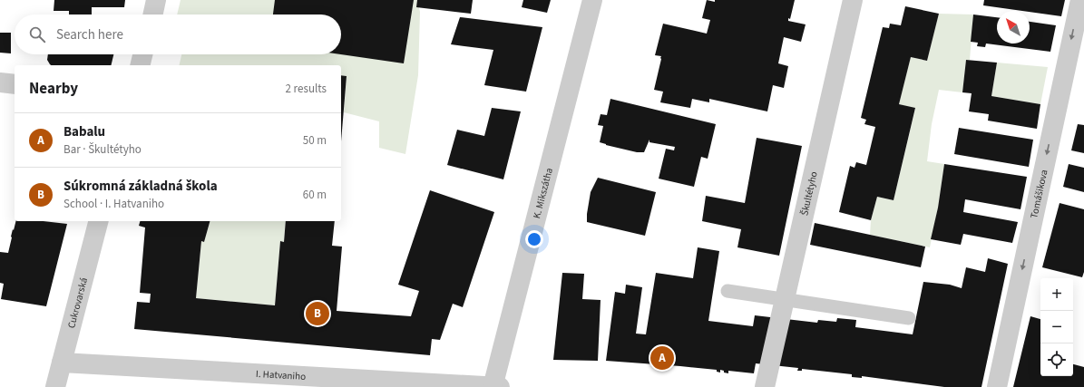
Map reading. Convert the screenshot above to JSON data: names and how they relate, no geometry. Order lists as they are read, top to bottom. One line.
{"streets":{"street":["K. Mikszátha","Tomášikova","Škultétyho","Cukrovarská","I. Hatvaniho"]},"crossings":[["K. Mikszátha","I. Hatvaniho"],["Cukrovarská","I. Hatvaniho"]],"one_way":["Tomášikova"],"north":"top left","page":{"search":"Search here","heading":["Nearby","2 results"],"list":[{"mark":"A","name":"Babalu","note":"Bar · Škultétyho","value":"50 m"},{"mark":"B","name":"Súkromná základná škola","note":"School · I. Hatvaniho","value":"60 m"}],"map_buttons":["+","−"],"pins":["B","A"]}}
